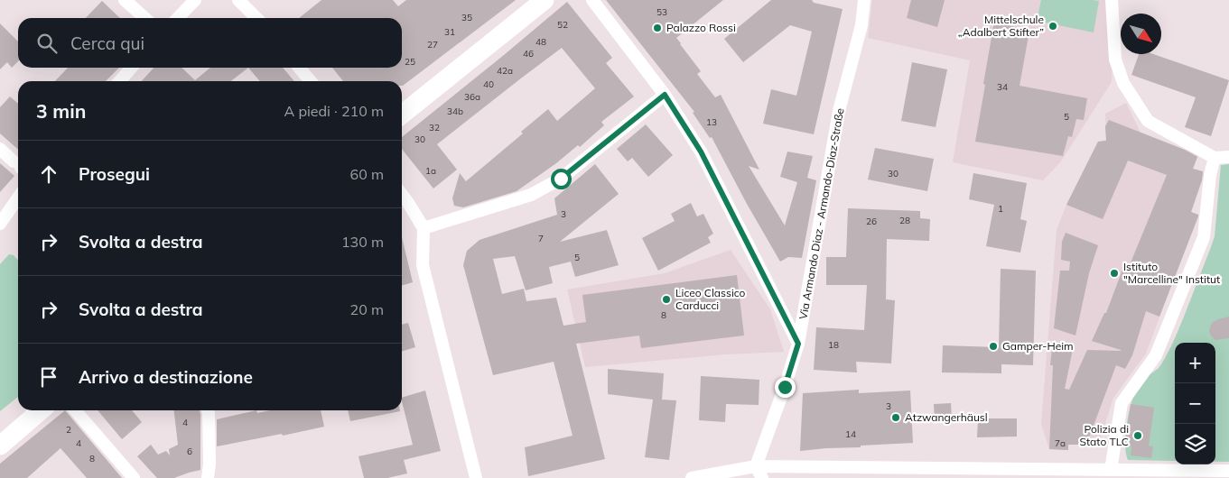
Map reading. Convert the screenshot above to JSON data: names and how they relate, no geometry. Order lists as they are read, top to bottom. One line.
{"streets":{"street":["Via Armando Diaz - Armando-Diaz-Straße"]},"places":["Mittelschule „Adalbert Stifter”","Palazzo Rossi","Istituto \"Marcelline\" Institut","Liceo Classico Carducci","Gamper-Heim","Atzwangerhäusl","Polizia di Stato TLC"],"house_numbers":["53","35","52","31","48","27","46","25","42a","40","34","36a","34b","5","13","32","30","1a","30","1","3","28","26","7","5","8","18","3","4","2","14","4","7a","6","8"],"north":"bottom right","page":{"search":"Cerca qui","heading":["3 min","A piedi · 210 m"],"list":[["Prosegui","60 m"],["Svolta a destra","130 m"],["Svolta a destra","20 m"],"Arrivo a destinazione"],"map_buttons":["+","−"]}}
